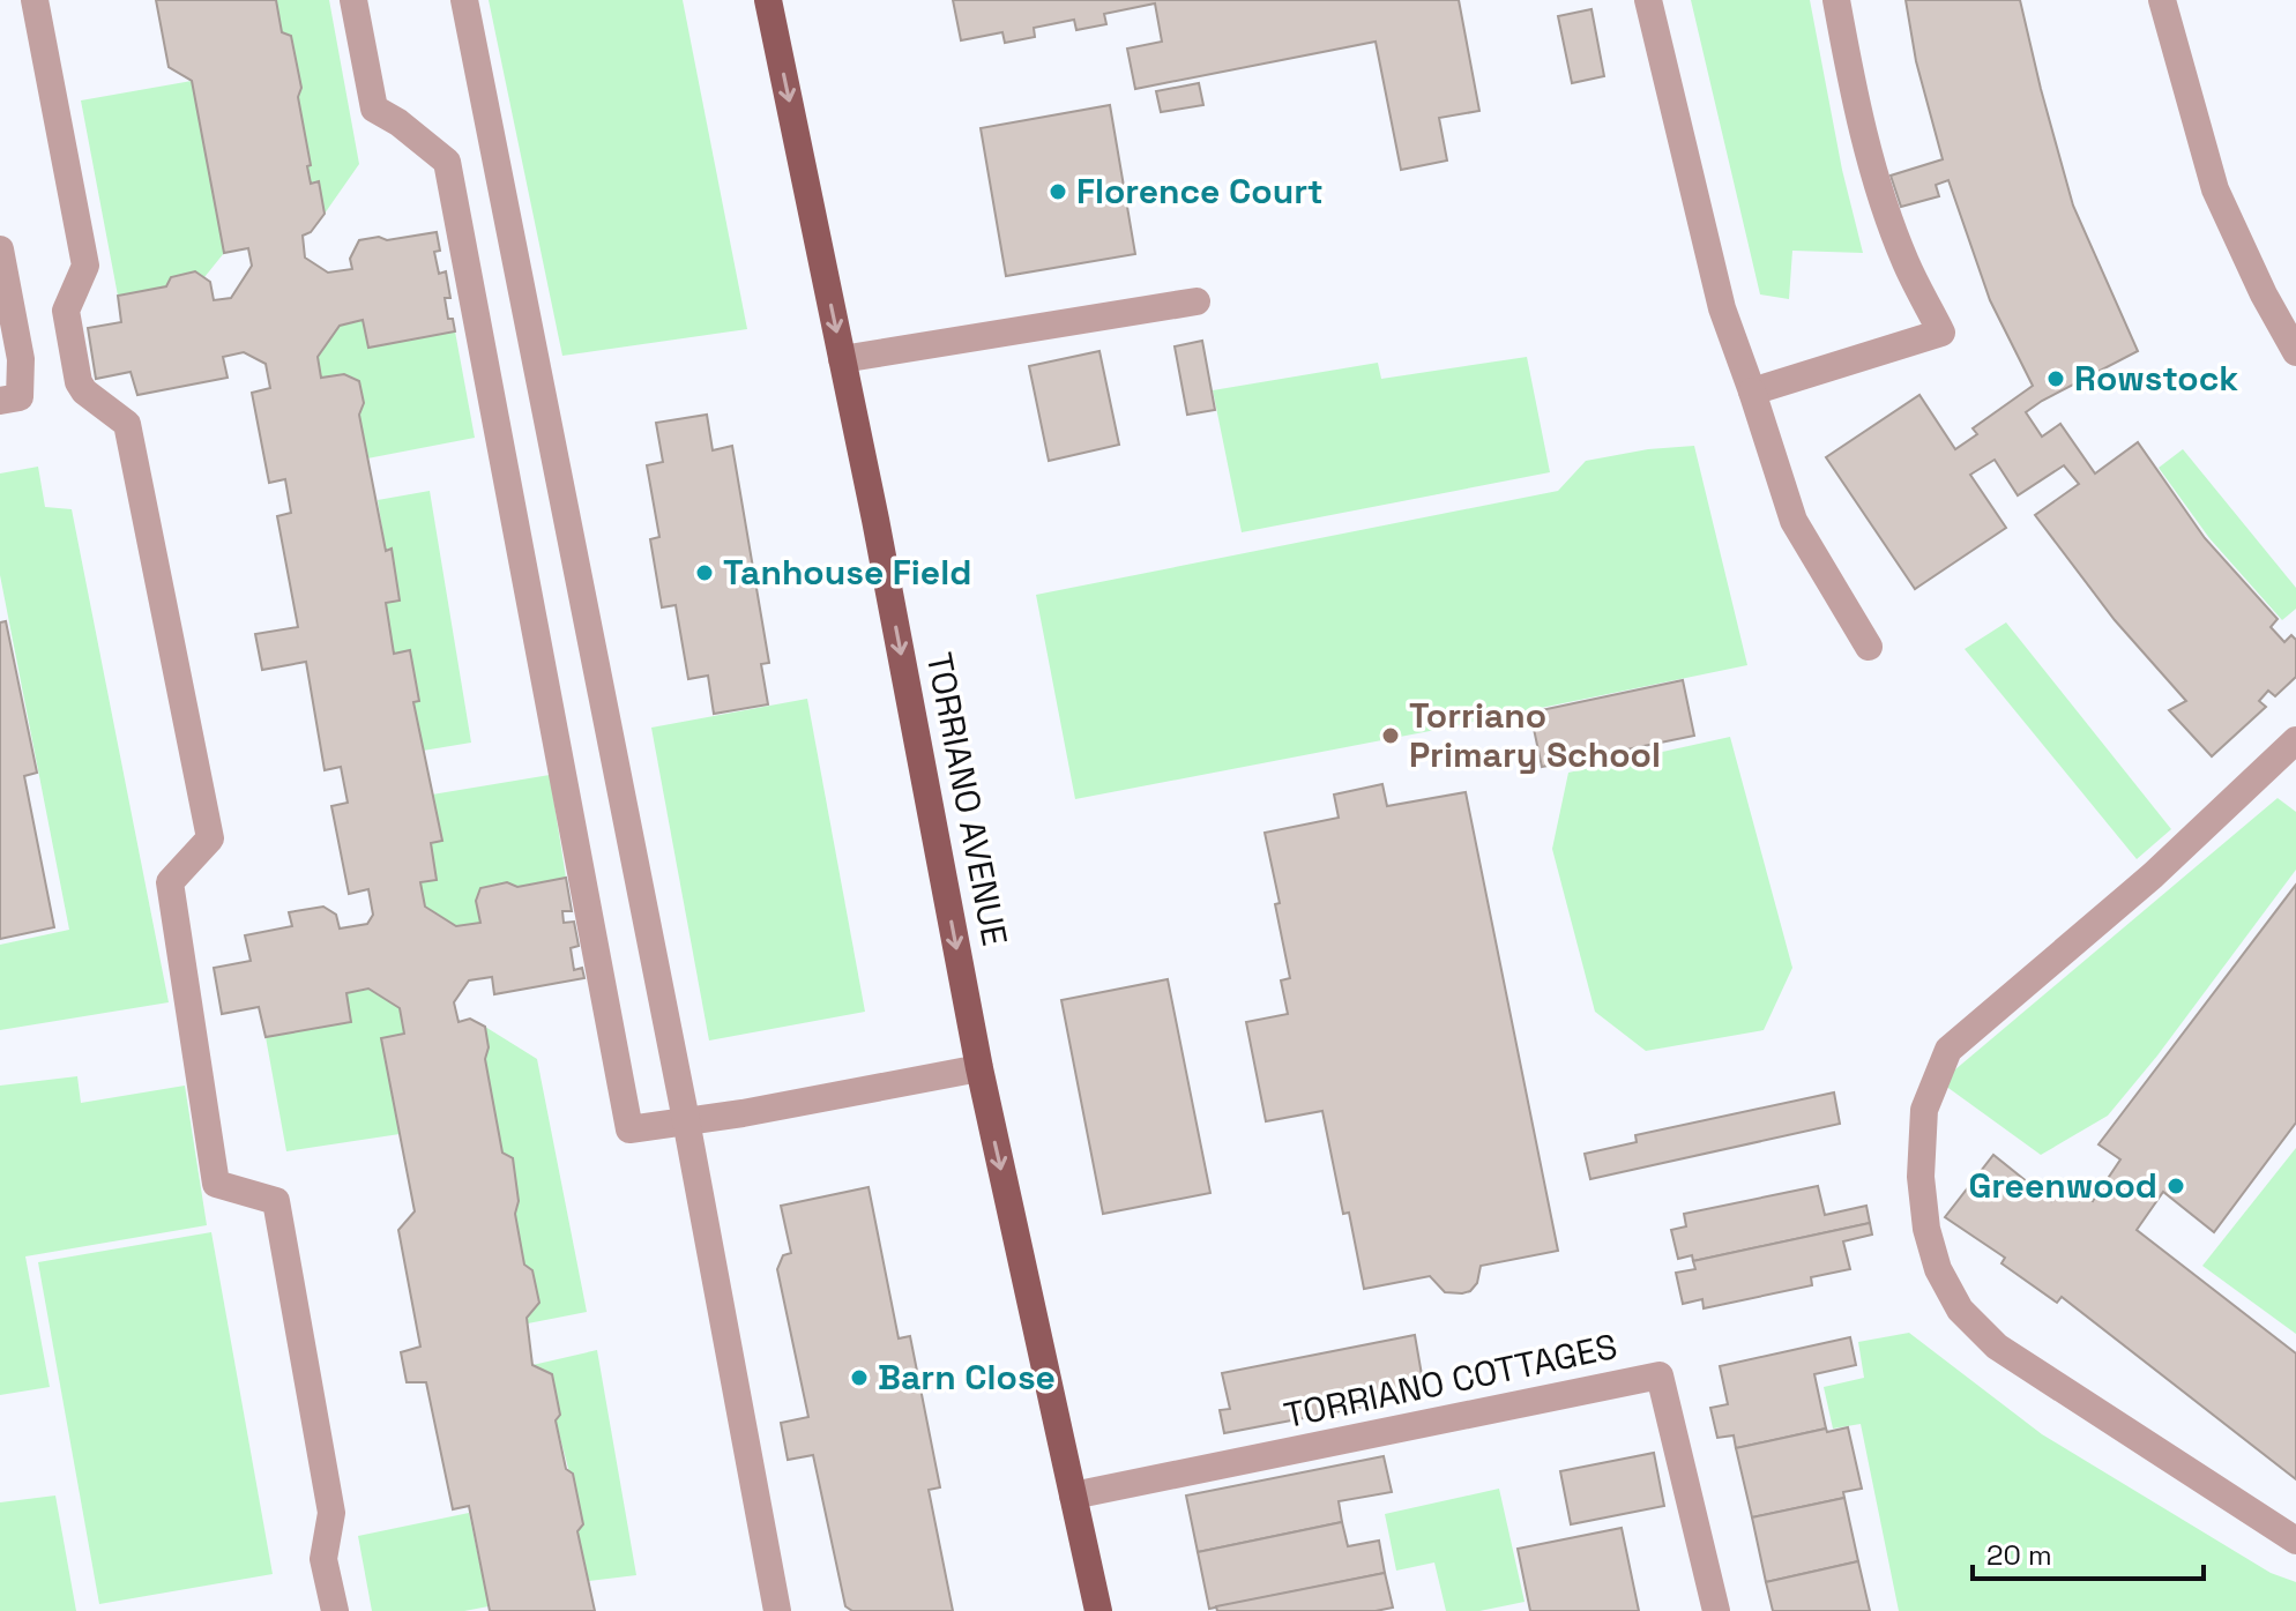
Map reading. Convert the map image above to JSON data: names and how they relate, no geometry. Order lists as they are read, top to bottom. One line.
{"streets":{"main road":["TORRIANO AVENUE"],"street":["TORRIANO COTTAGES"]},"crossings":[["TORRIANO AVENUE","TORRIANO COTTAGES"]],"one_way":["TORRIANO AVENUE"],"places":["Florence Court","Rowstock","Tanhouse Field","Torriano Primary School","Greenwood","Barn Close"],"scale_bar":"20 m"}
